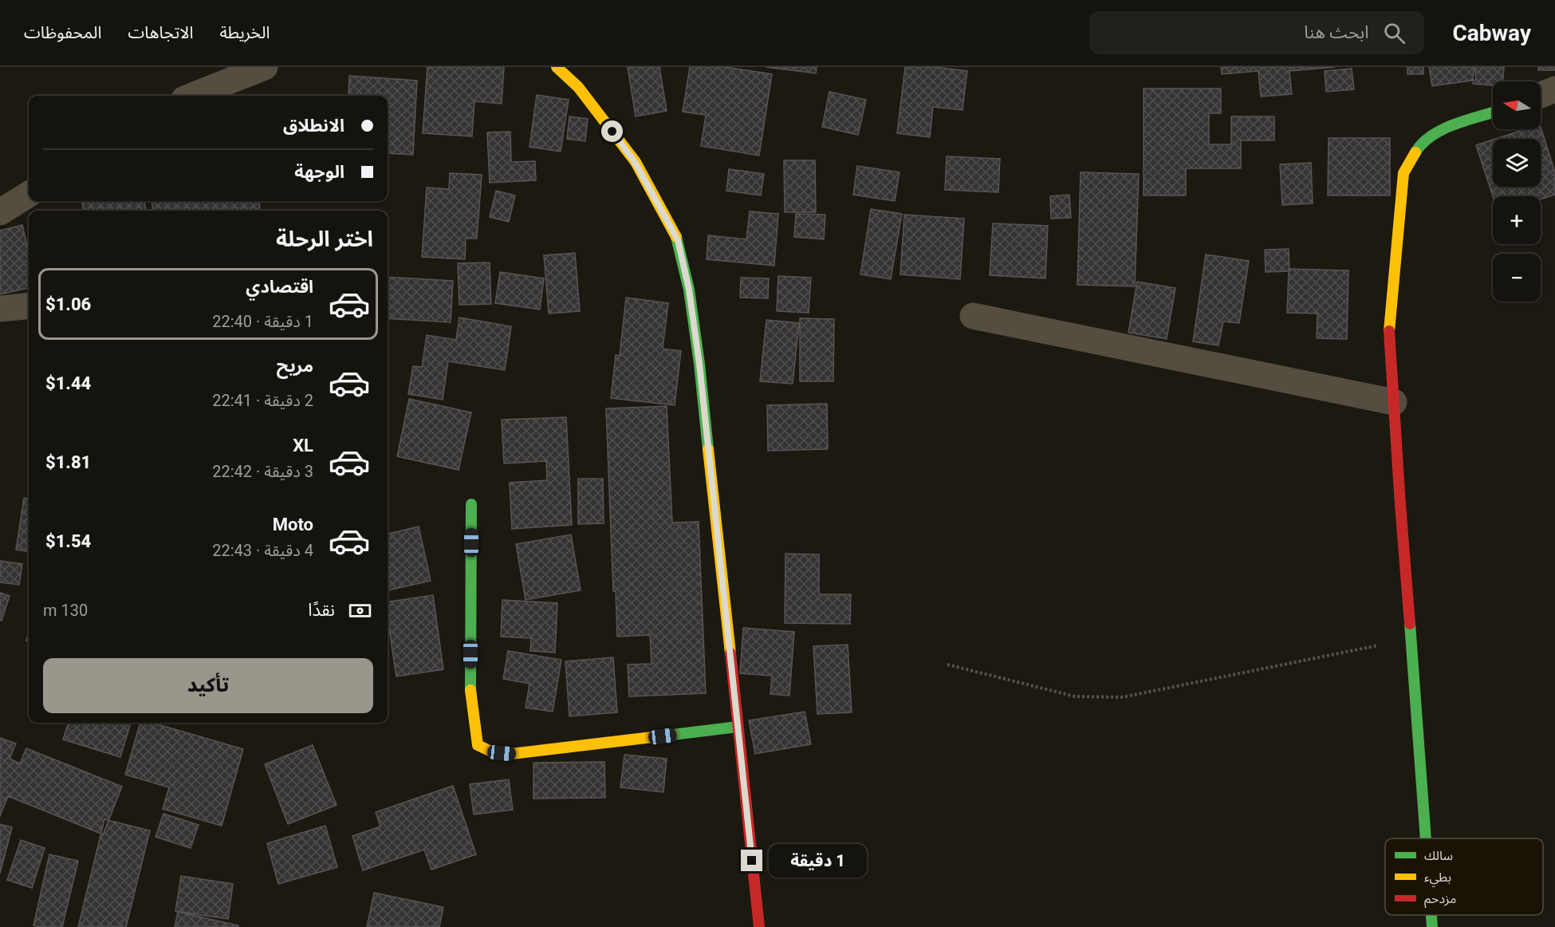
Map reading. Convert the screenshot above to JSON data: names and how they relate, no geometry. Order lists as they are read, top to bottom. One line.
{"legend":["سالك","بطيء","مزدحم"],"north":"left","page":{"header":"Cabway","search":"ابحث هنا","nav":["الخريطة","الاتجاهات","المحفوظات"],"map_buttons":["+","−"],"banner":["الانطلاق","الوجهة"],"heading":"اختر الرحلة","list":[{"name":"اقتصادي","note":"1 دقيقة · 22:40","value":"$1.06"},{"name":"مريح","note":"2 دقيقة · 22:41","value":"$1.44"},{"name":"XL","note":"3 دقيقة · 22:42","value":"$1.81"},{"name":"Moto","note":"4 دقيقة · 22:43","value":"$1.54"}],"pay":["نقدًا","130 m"],"buttons":"تأكيد","bubble":"1 دقيقة"}}
